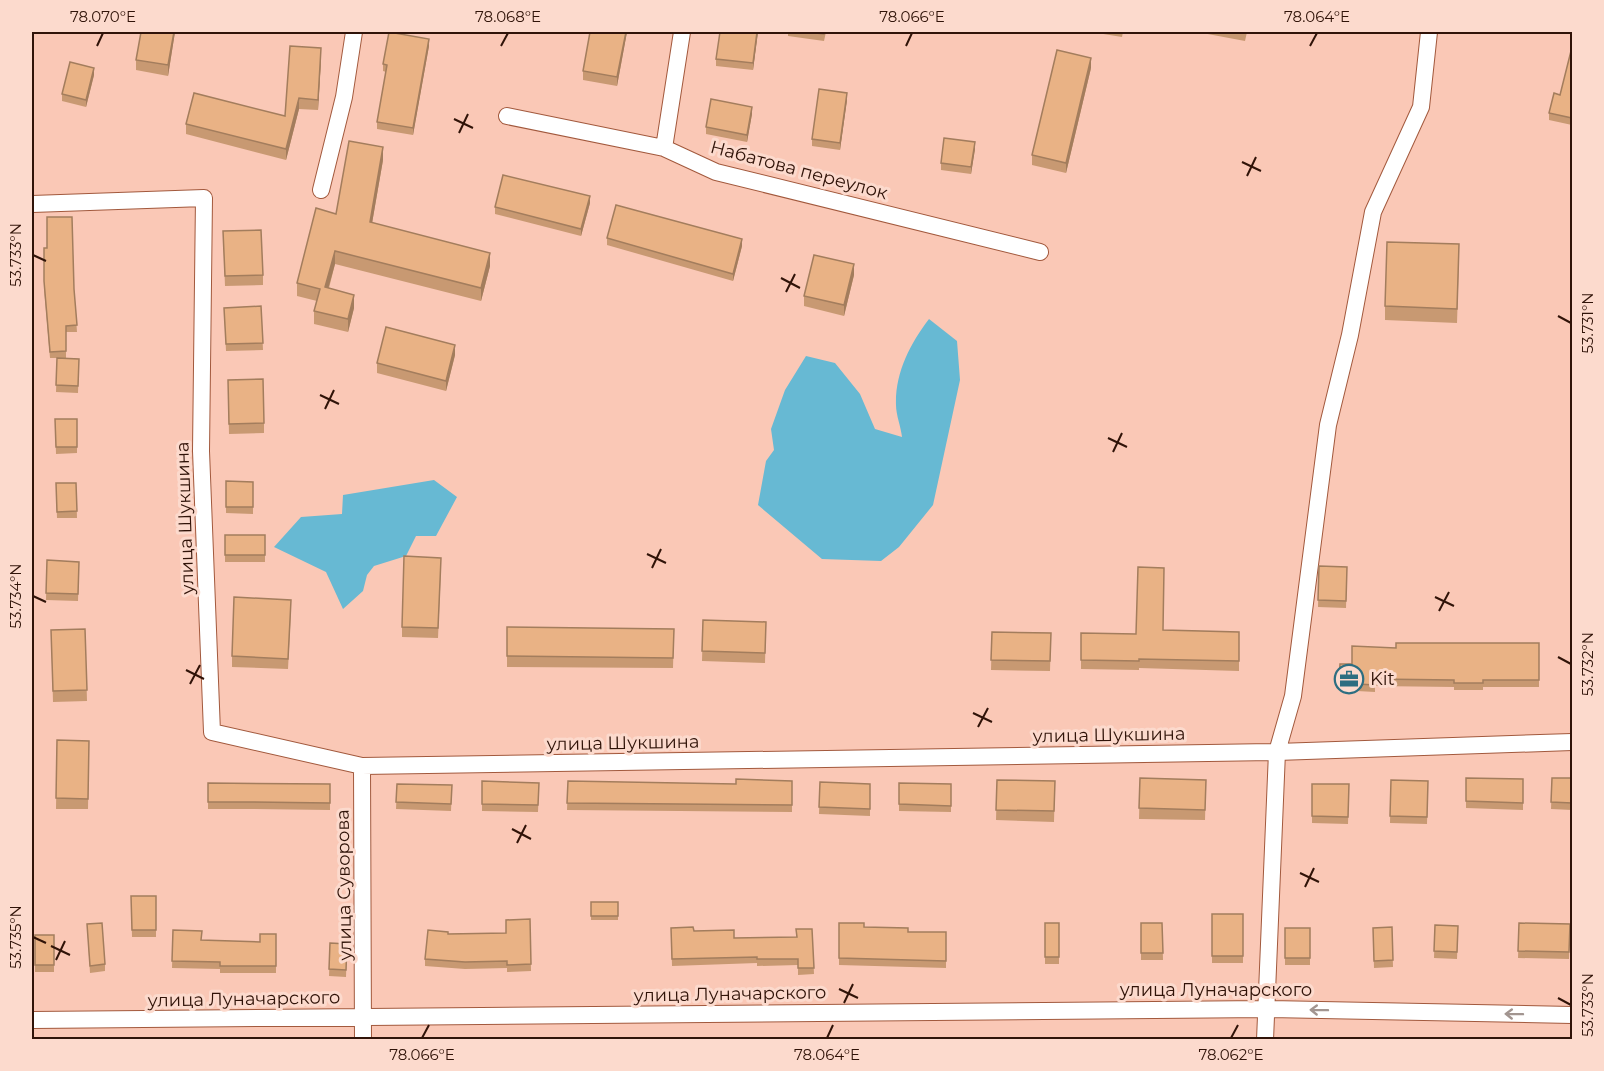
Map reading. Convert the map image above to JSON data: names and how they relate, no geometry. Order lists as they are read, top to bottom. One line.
{"streets":{"street":["Набатова переулок","улица Шукшина","улица Суворова","улица Луначарского"]},"crossings":[["улица Шукшина","улица Суворова"],["улица Суворова","улица Луначарского"]],"places":{"office":["Kit"]},"coordinates":["78.070°E","78.068°E","78.066°E","78.064°E","53.733°N","53.731°N","53.734°N","53.732°N","53.735°N","78.062°E"]}
